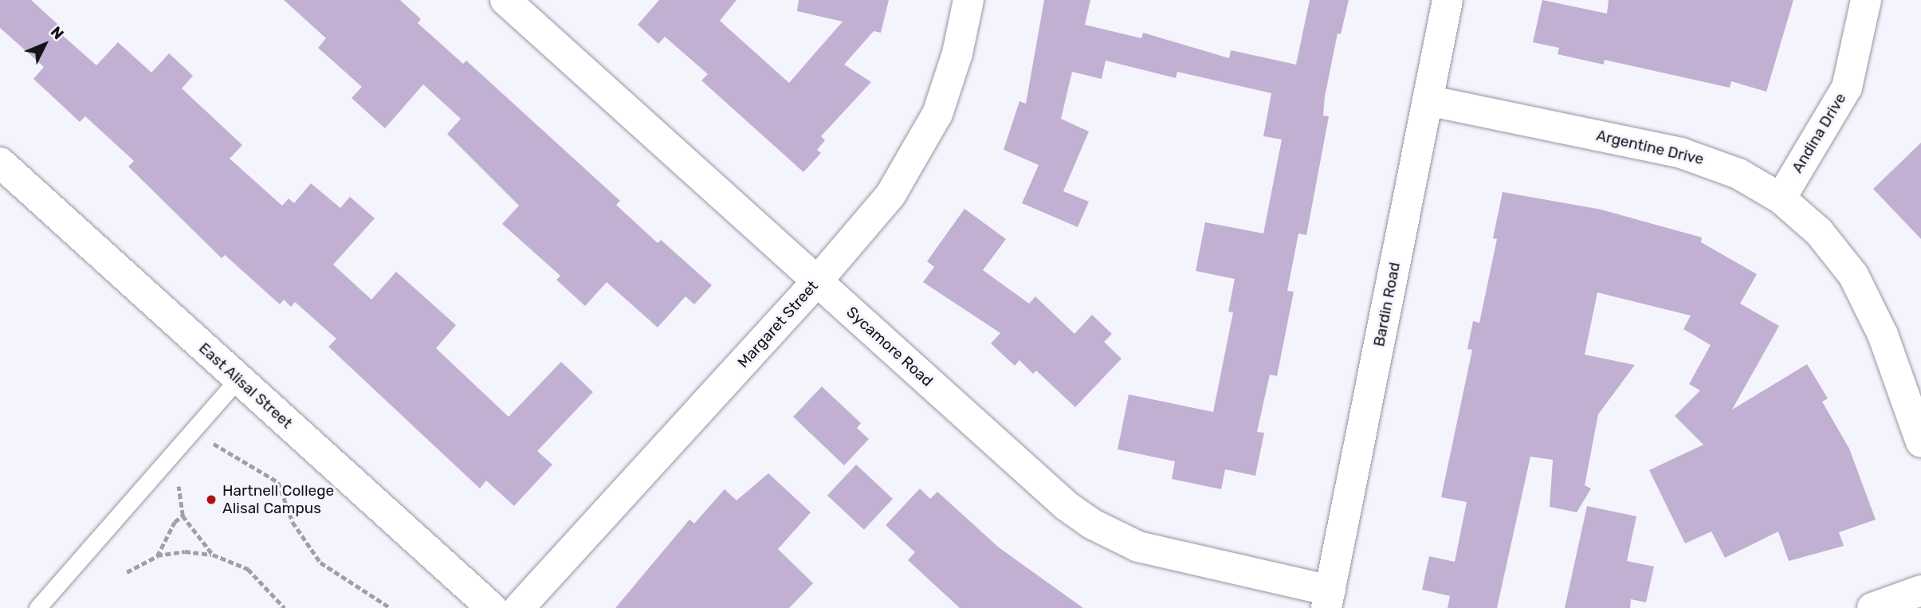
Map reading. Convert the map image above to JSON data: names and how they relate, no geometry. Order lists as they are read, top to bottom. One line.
{"streets":{"street":["Andina Drive","Argentine Drive","Bardin Road","Margaret Street","Sycamore Road","East Alisal Street"]},"crossings":[["Andina Drive","Argentine Drive"],["Argentine Drive","Bardin Road"],["Bardin Road","Sycamore Road"],["Margaret Street","Sycamore Road"]],"places":["Hartnell College Alisal Campus"],"north":"top right"}
